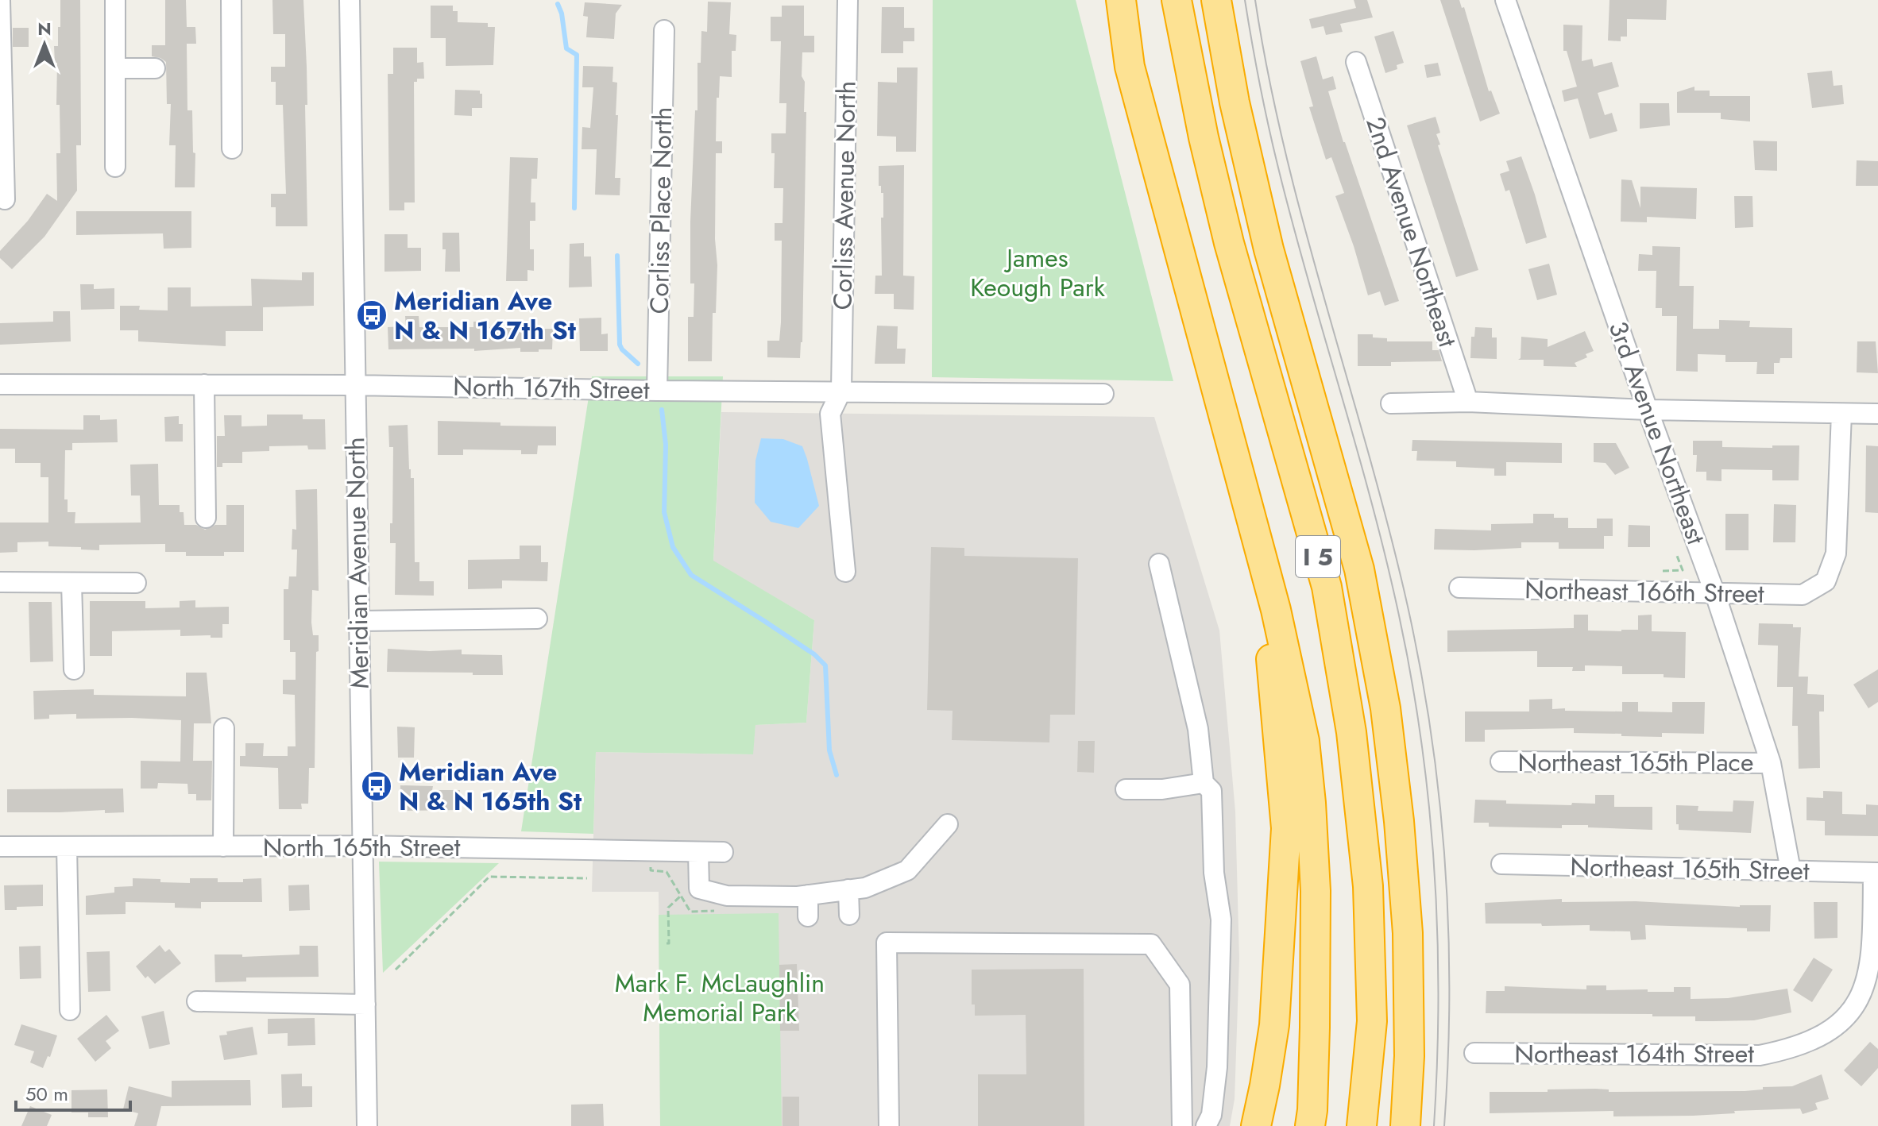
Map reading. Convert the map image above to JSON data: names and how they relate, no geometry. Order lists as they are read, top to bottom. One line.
{"streets":{"highway":["I 5"],"street":["Corliss Avenue North","Corliss Place North","2nd Avenue Northeast","North 167th Street","3rd Avenue Northeast","Meridian Avenue North","Northeast 166th Street","Northeast 165th Place","North 165th Street","Northeast 165th Street","Northeast 164th Street"]},"crossings":[["Corliss Avenue North","North 167th Street"],["Corliss Place North","North 167th Street"],["North 167th Street","Meridian Avenue North"],["3rd Avenue Northeast","Northeast 166th Street"],["3rd Avenue Northeast","Northeast 165th Place"],["3rd Avenue Northeast","Northeast 165th Street"],["Meridian Avenue North","North 165th Street"],["Northeast 165th Street","Northeast 164th Street"]],"parks":["James Keough Park","Mark F. McLaughlin Memorial Park"],"places":{"bus stop":["Meridian Ave N & N 167th St","Meridian Ave N & N 165th St"]},"scale_bar":"50 m","north":"top"}
